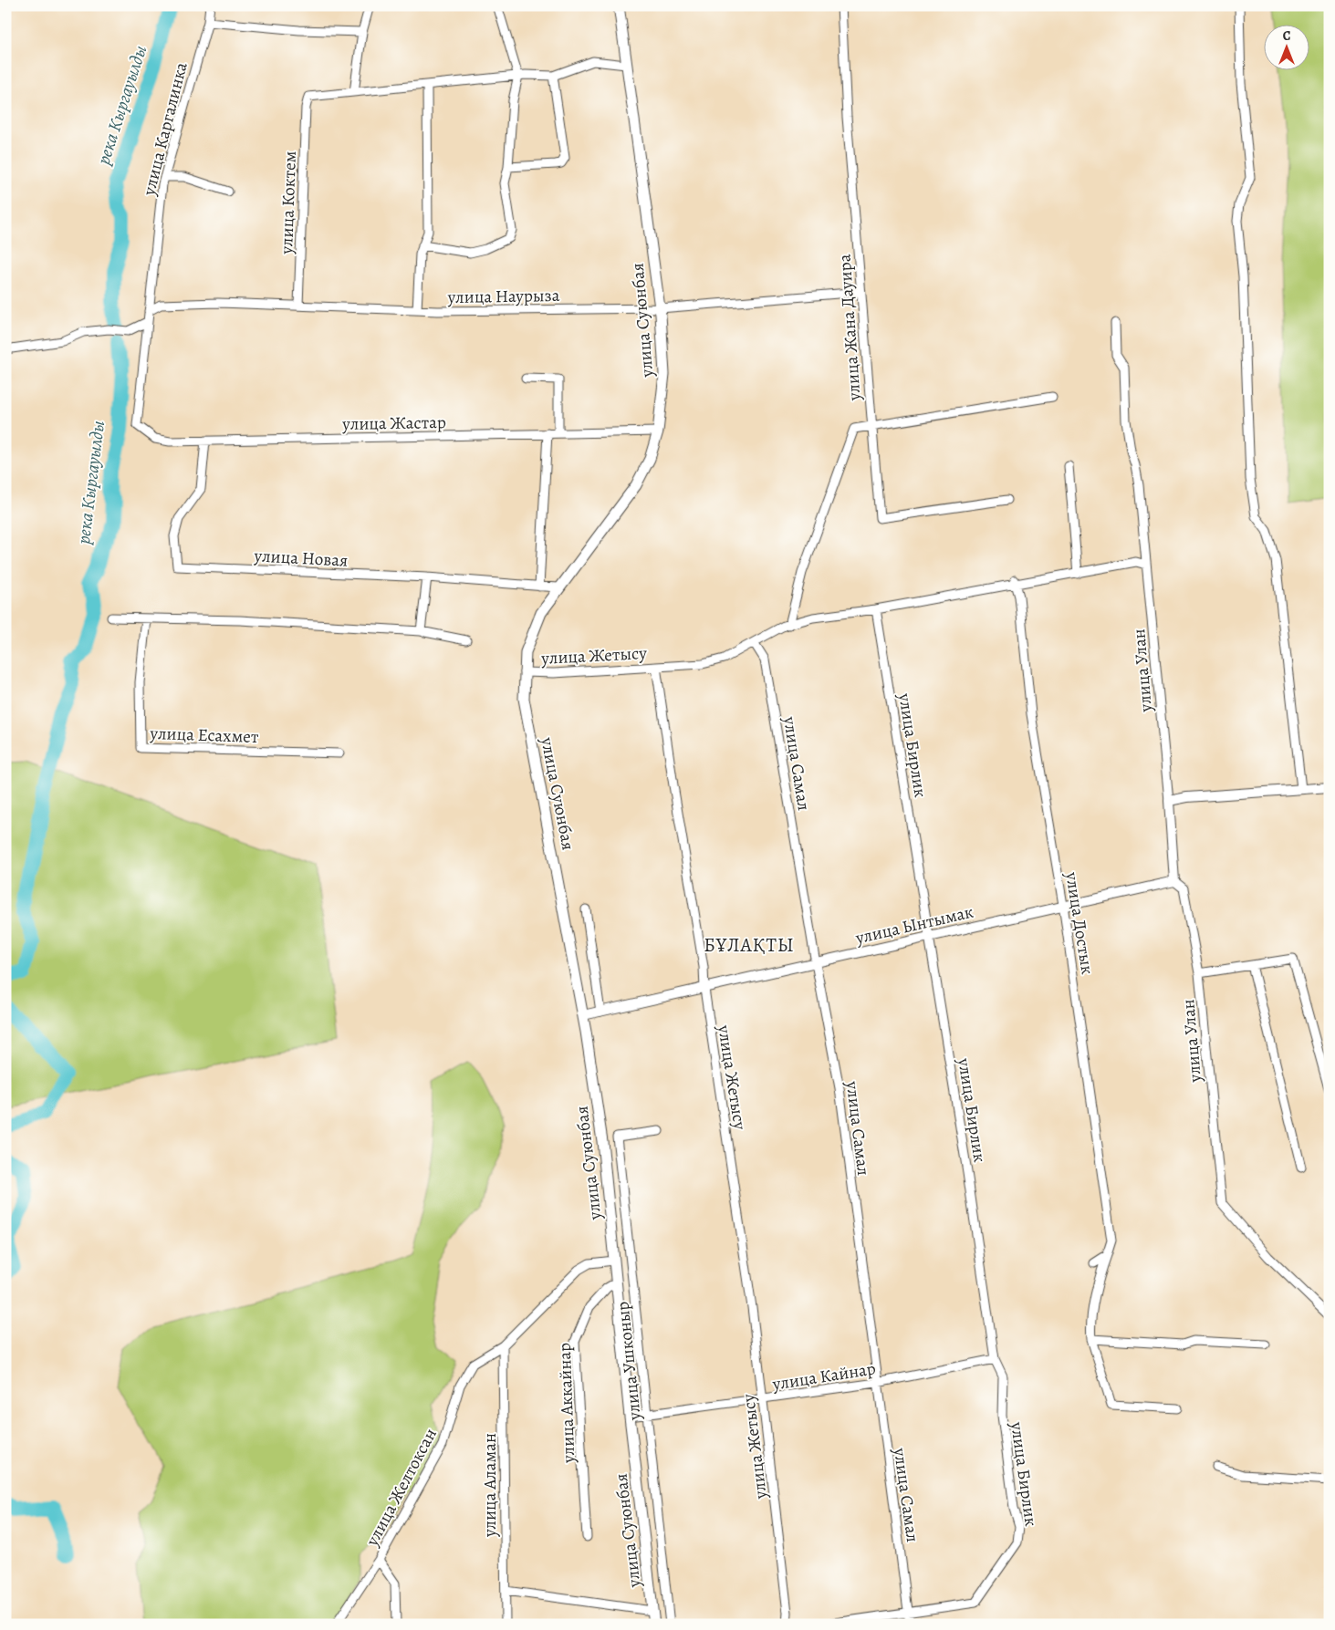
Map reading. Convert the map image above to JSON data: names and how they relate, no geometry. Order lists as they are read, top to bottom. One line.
{"streets":{"main road":["улица Суюнбая"],"street":["улица Каргалинка","улица Коктем","улица Наурыза","улица Жана Дауира","улица Жастар","улица Новая","улица Жетысу","улица Улан","улица Есахмет","улица Бирлик","улица Самал","улица Достык","улица Ынтымак","улица Ушконыр","улица Кайнар","улица Аккайнар","улица Аламан","улица Желтоксан"]},"crossings":[["улица Каргалинка","улица Наурыза"],["улица Каргалинка","улица Жастар"],["улица Коктем","улица Наурыза"],["улица Наурыза","улица Суюнбая"],["улица Наурыза","улица Жана Дауира"],["улица Суюнбая","улица Жастар"],["улица Суюнбая","улица Новая"],["улица Суюнбая","улица Жетысу"],["улица Суюнбая","улица Ынтымак"],["улица Суюнбая","улица Кайнар"],["улица Суюнбая","улица Аккайнар"],["улица Суюнбая","улица Желтоксан"],["улица Жастар","улица Новая"],["улица Жетысу","улица Ынтымак"],["улица Жетысу","улица Кайнар"],["улица Улан","улица Ынтымак"],["улица Бирлик","улица Самал"],["улица Бирлик","улица Ынтымак"],["улица Бирлик","улица Кайнар"],["улица Самал","улица Ынтымак"],["улица Самал","улица Кайнар"],["улица Достык","улица Ынтымак"],["улица Ушконыр","улица Кайнар"],["улица Аламан","улица Желтоксан"]],"districts":["БҰЛАҚТЫ"],"water":["река Кыргауылды"],"north":"top"}
